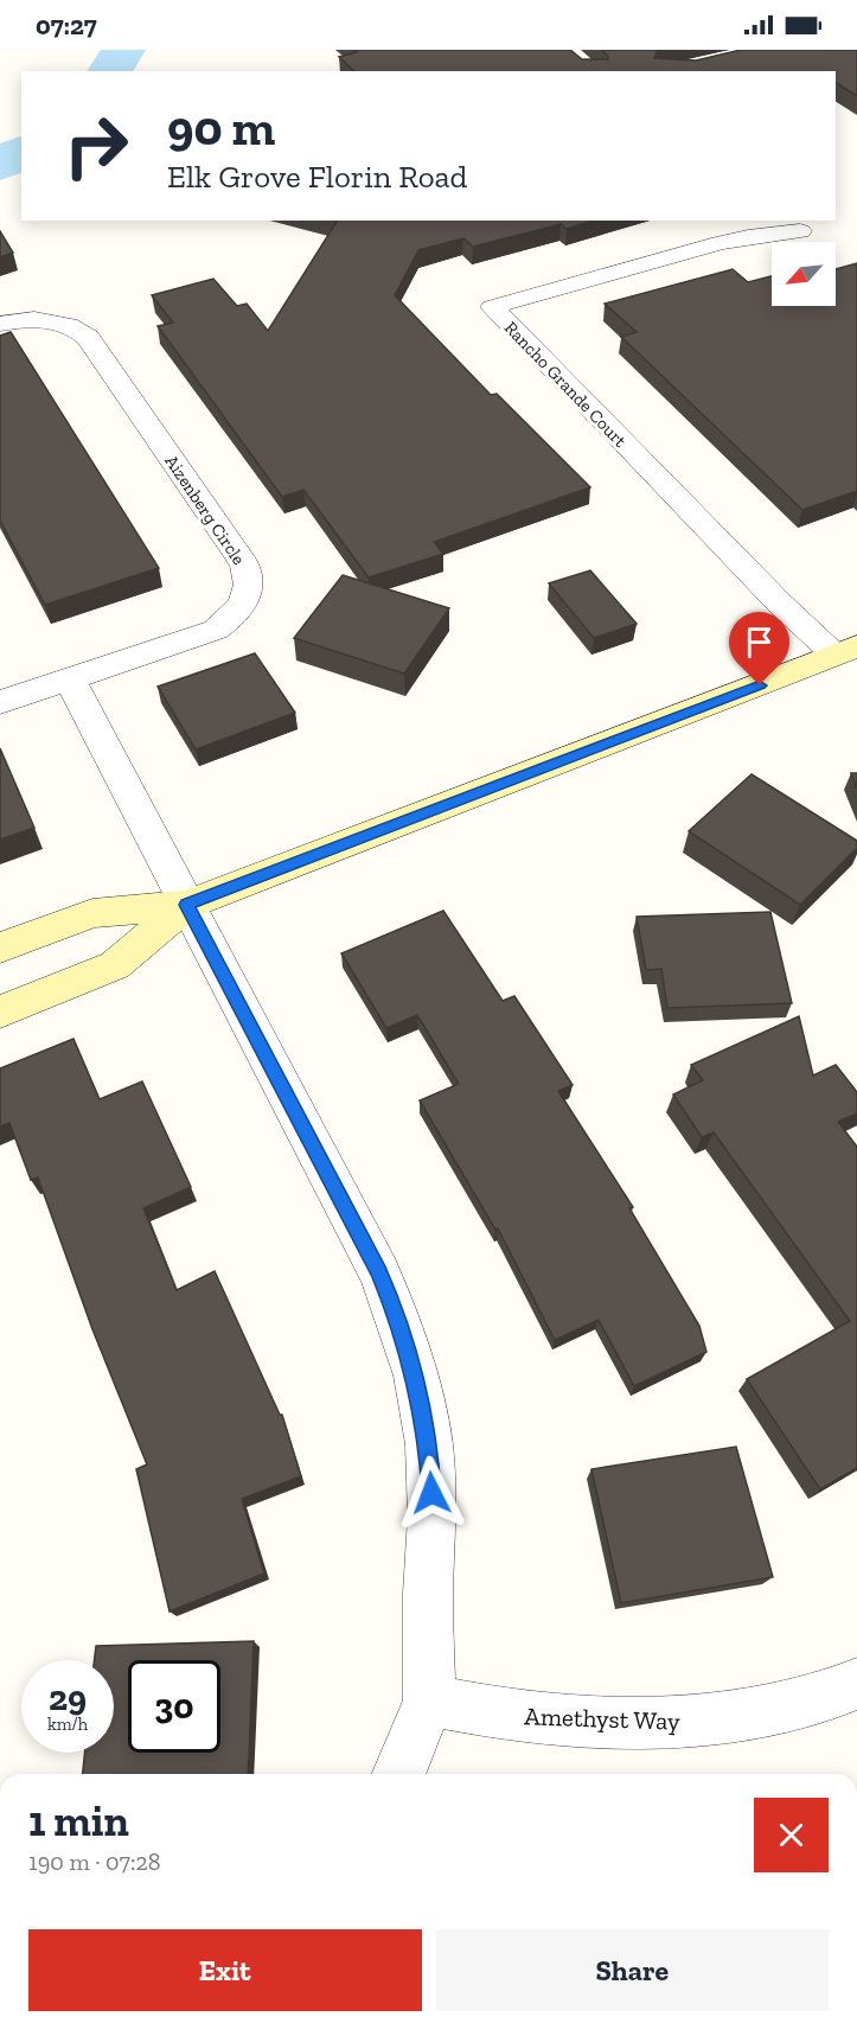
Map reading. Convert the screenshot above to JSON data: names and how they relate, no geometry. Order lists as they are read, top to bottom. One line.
{"streets":{"street":["Rancho Grande Court","Aizenberg Circle","Amethyst Way"]},"north":"bottom left","page":{"status":"07:27","turn":["90 m","Elk Grove Florin Road"],"speed":"29 km/h","limit":"30","heading":["1 min","190 m · 07:28"],"buttons":["Exit","Share"]}}
